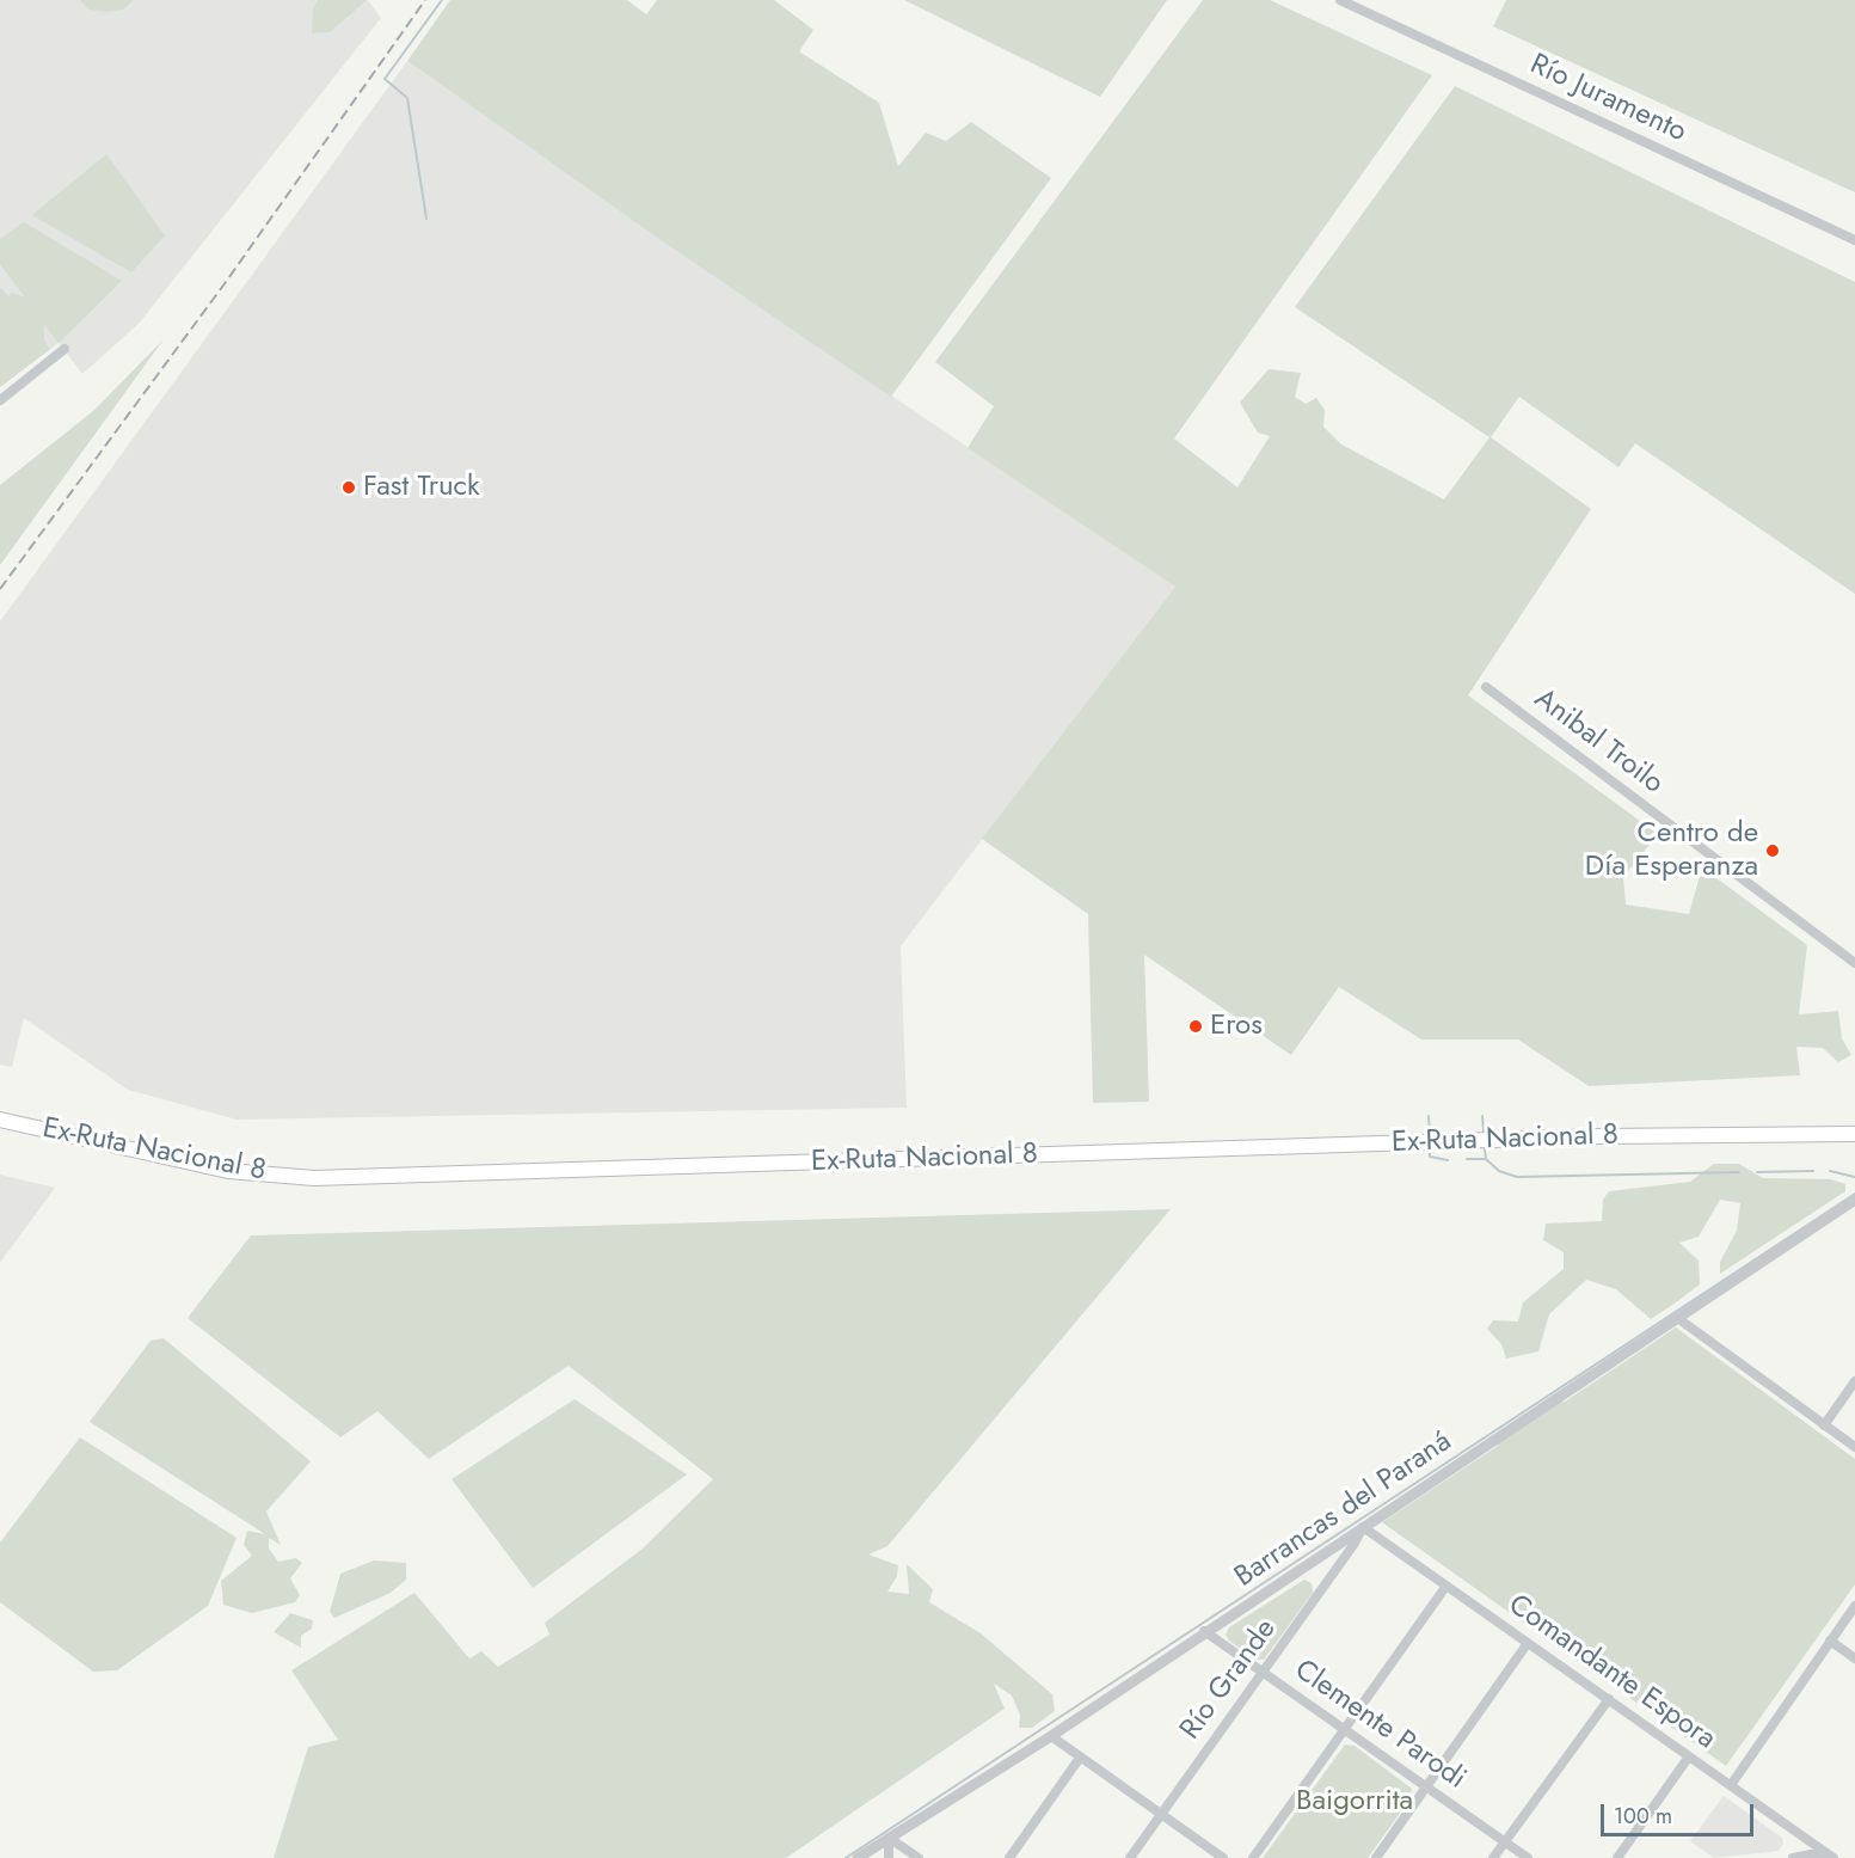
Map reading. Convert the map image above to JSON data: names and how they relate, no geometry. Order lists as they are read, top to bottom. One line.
{"streets":{"main road":["Ex-Ruta Nacional 8"],"street":["Río Juramento","Anibal Troilo","Barrancas del Paraná","Comandante Espora","Río Grande","Clemente Parodi"]},"crossings":[["Barrancas del Paraná","Comandante Espora"],["Barrancas del Paraná","Río Grande"],["Barrancas del Paraná","Clemente Parodi"],["Comandante Espora","Río Grande"],["Río Grande","Clemente Parodi"]],"parks":["Baigorrita"],"places":["Fast Truck","Centro de Día Esperanza","Eros"],"scale_bar":"100 m"}
